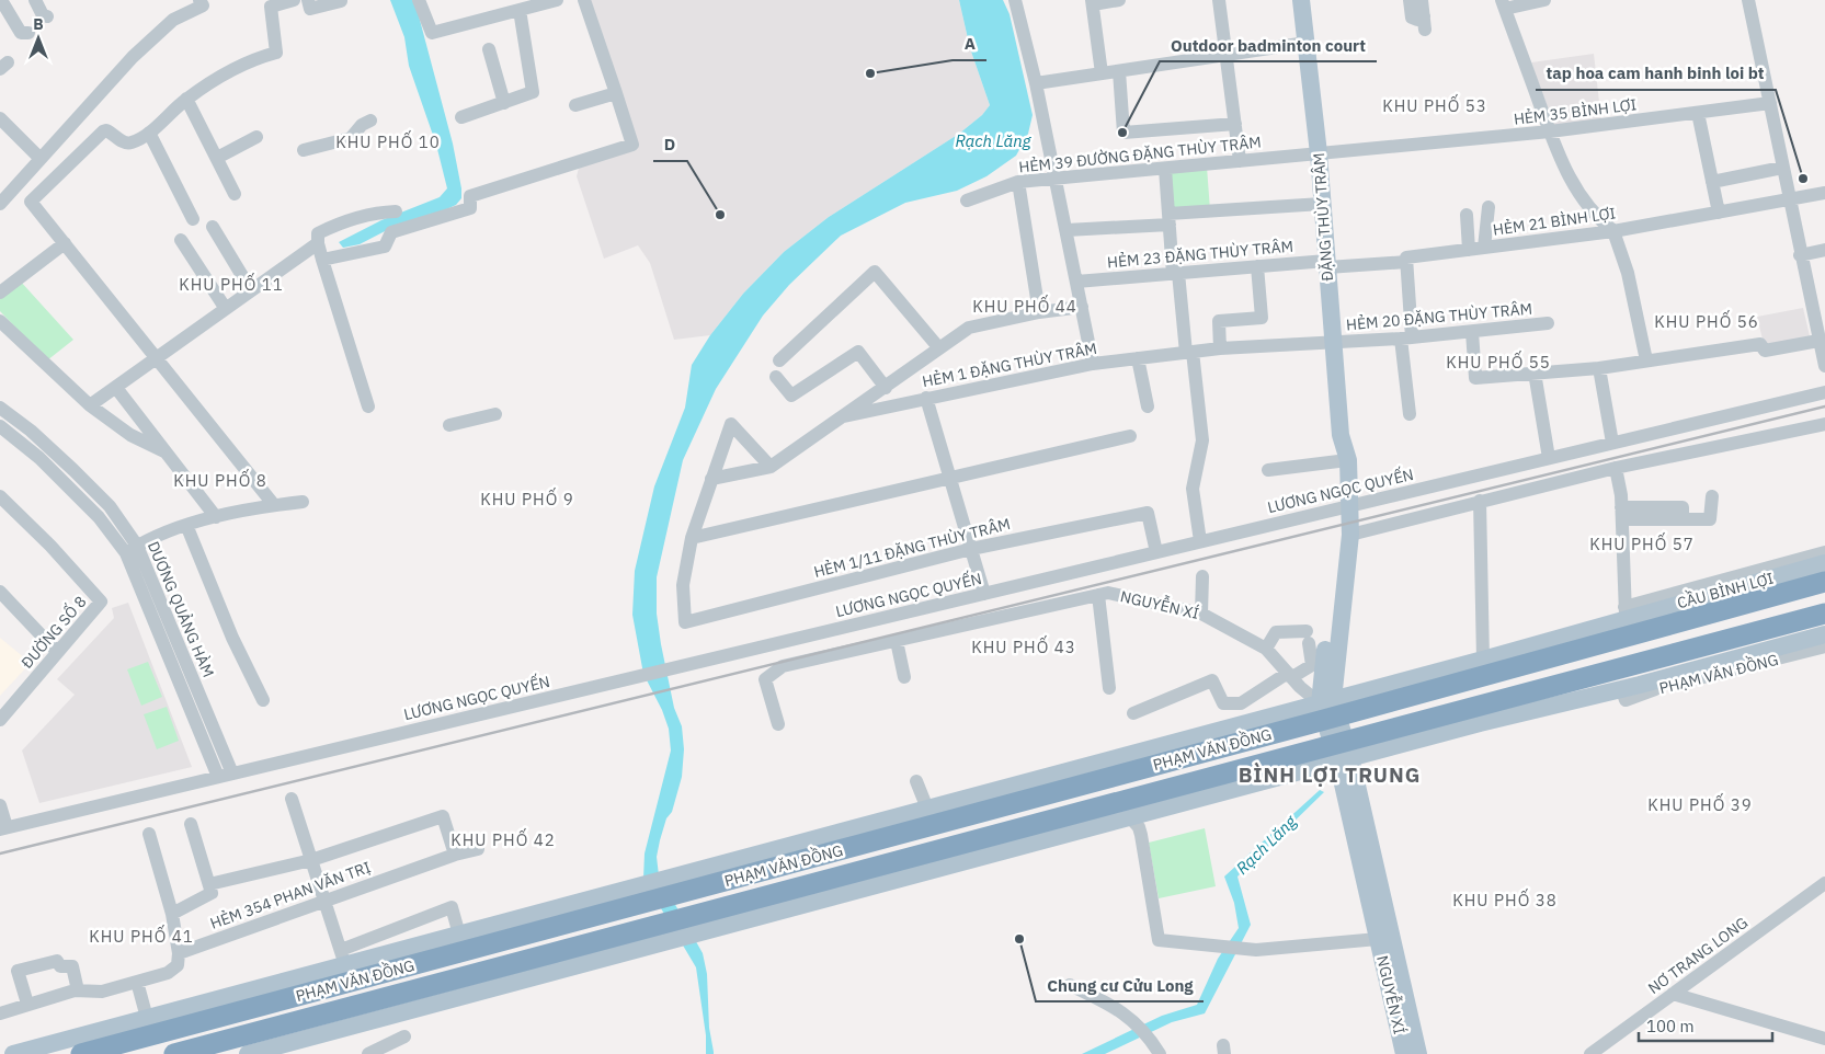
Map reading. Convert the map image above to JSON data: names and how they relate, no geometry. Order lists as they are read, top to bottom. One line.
{"streets":{"highway":["CẦU BÌNH LỢI","PHẠM VĂN ĐỒNG"],"main road":["ĐẶNG THÙY TRÂM","NGUYỄN XÍ"],"street":["HẺM 35 BÌNH LỢI","HẺM 39 ĐƯỜNG ĐẶNG THÙY TRÂM","HẺM 21 BÌNH LỢI","HẺM 23 ĐẶNG THÙY TRÂM","HẺM 20 ĐẶNG THÙY TRÂM","HẺM 1 ĐẶNG THÙY TRÂM","LƯƠNG NGỌC QUYẾN","HẺM 1/11 ĐẶNG THÙY TRÂM","DƯƠNG QUẢNG HÀM","ĐƯỜNG SỐ 8","HẺM 354 PHAN VĂN TRỊ","NƠ TRANG LONG"]},"crossings":[["HẺM 35 BÌNH LỢI","HẺM 39 ĐƯỜNG ĐẶNG THÙY TRÂM"],["HẺM 35 BÌNH LỢI","ĐẶNG THÙY TRÂM"],["HẺM 39 ĐƯỜNG ĐẶNG THÙY TRÂM","ĐẶNG THÙY TRÂM"],["ĐẶNG THÙY TRÂM","HẺM 21 BÌNH LỢI"],["ĐẶNG THÙY TRÂM","HẺM 23 ĐẶNG THÙY TRÂM"],["ĐẶNG THÙY TRÂM","HẺM 20 ĐẶNG THÙY TRÂM"],["ĐẶNG THÙY TRÂM","HẺM 1 ĐẶNG THÙY TRÂM"],["ĐẶNG THÙY TRÂM","LƯƠNG NGỌC QUYẾN"],["ĐẶNG THÙY TRÂM","NGUYỄN XÍ"],["ĐẶNG THÙY TRÂM","PHẠM VĂN ĐỒNG"],["HẺM 21 BÌNH LỢI","HẺM 23 ĐẶNG THÙY TRÂM"],["HẺM 20 ĐẶNG THÙY TRÂM","HẺM 1 ĐẶNG THÙY TRÂM"],["LƯƠNG NGỌC QUYẾN","HẺM 1/11 ĐẶNG THÙY TRÂM"],["LƯƠNG NGỌC QUYẾN","DƯƠNG QUẢNG HÀM"],["CẦU BÌNH LỢI","PHẠM VĂN ĐỒNG"],["NGUYỄN XÍ","PHẠM VĂN ĐỒNG"]],"districts":["KHU PHỐ 53","KHU PHỐ 10","KHU PHỐ 11","KHU PHỐ 44","KHU PHỐ 56","KHU PHỐ 55","KHU PHỐ 8","KHU PHỐ 9","KHU PHỐ 57","KHU PHỐ 43","BÌNH LỢI TRUNG","KHU PHỐ 39","KHU PHỐ 42","KHU PHỐ 38","KHU PHỐ 41"],"water":["Rạch Lăng"],"places":["A","Outdoor badminton court","tap hoa cam hanh binh loi bt","D","Chung cư Cửu Long"],"scale_bar":"100 m","north":"top"}
